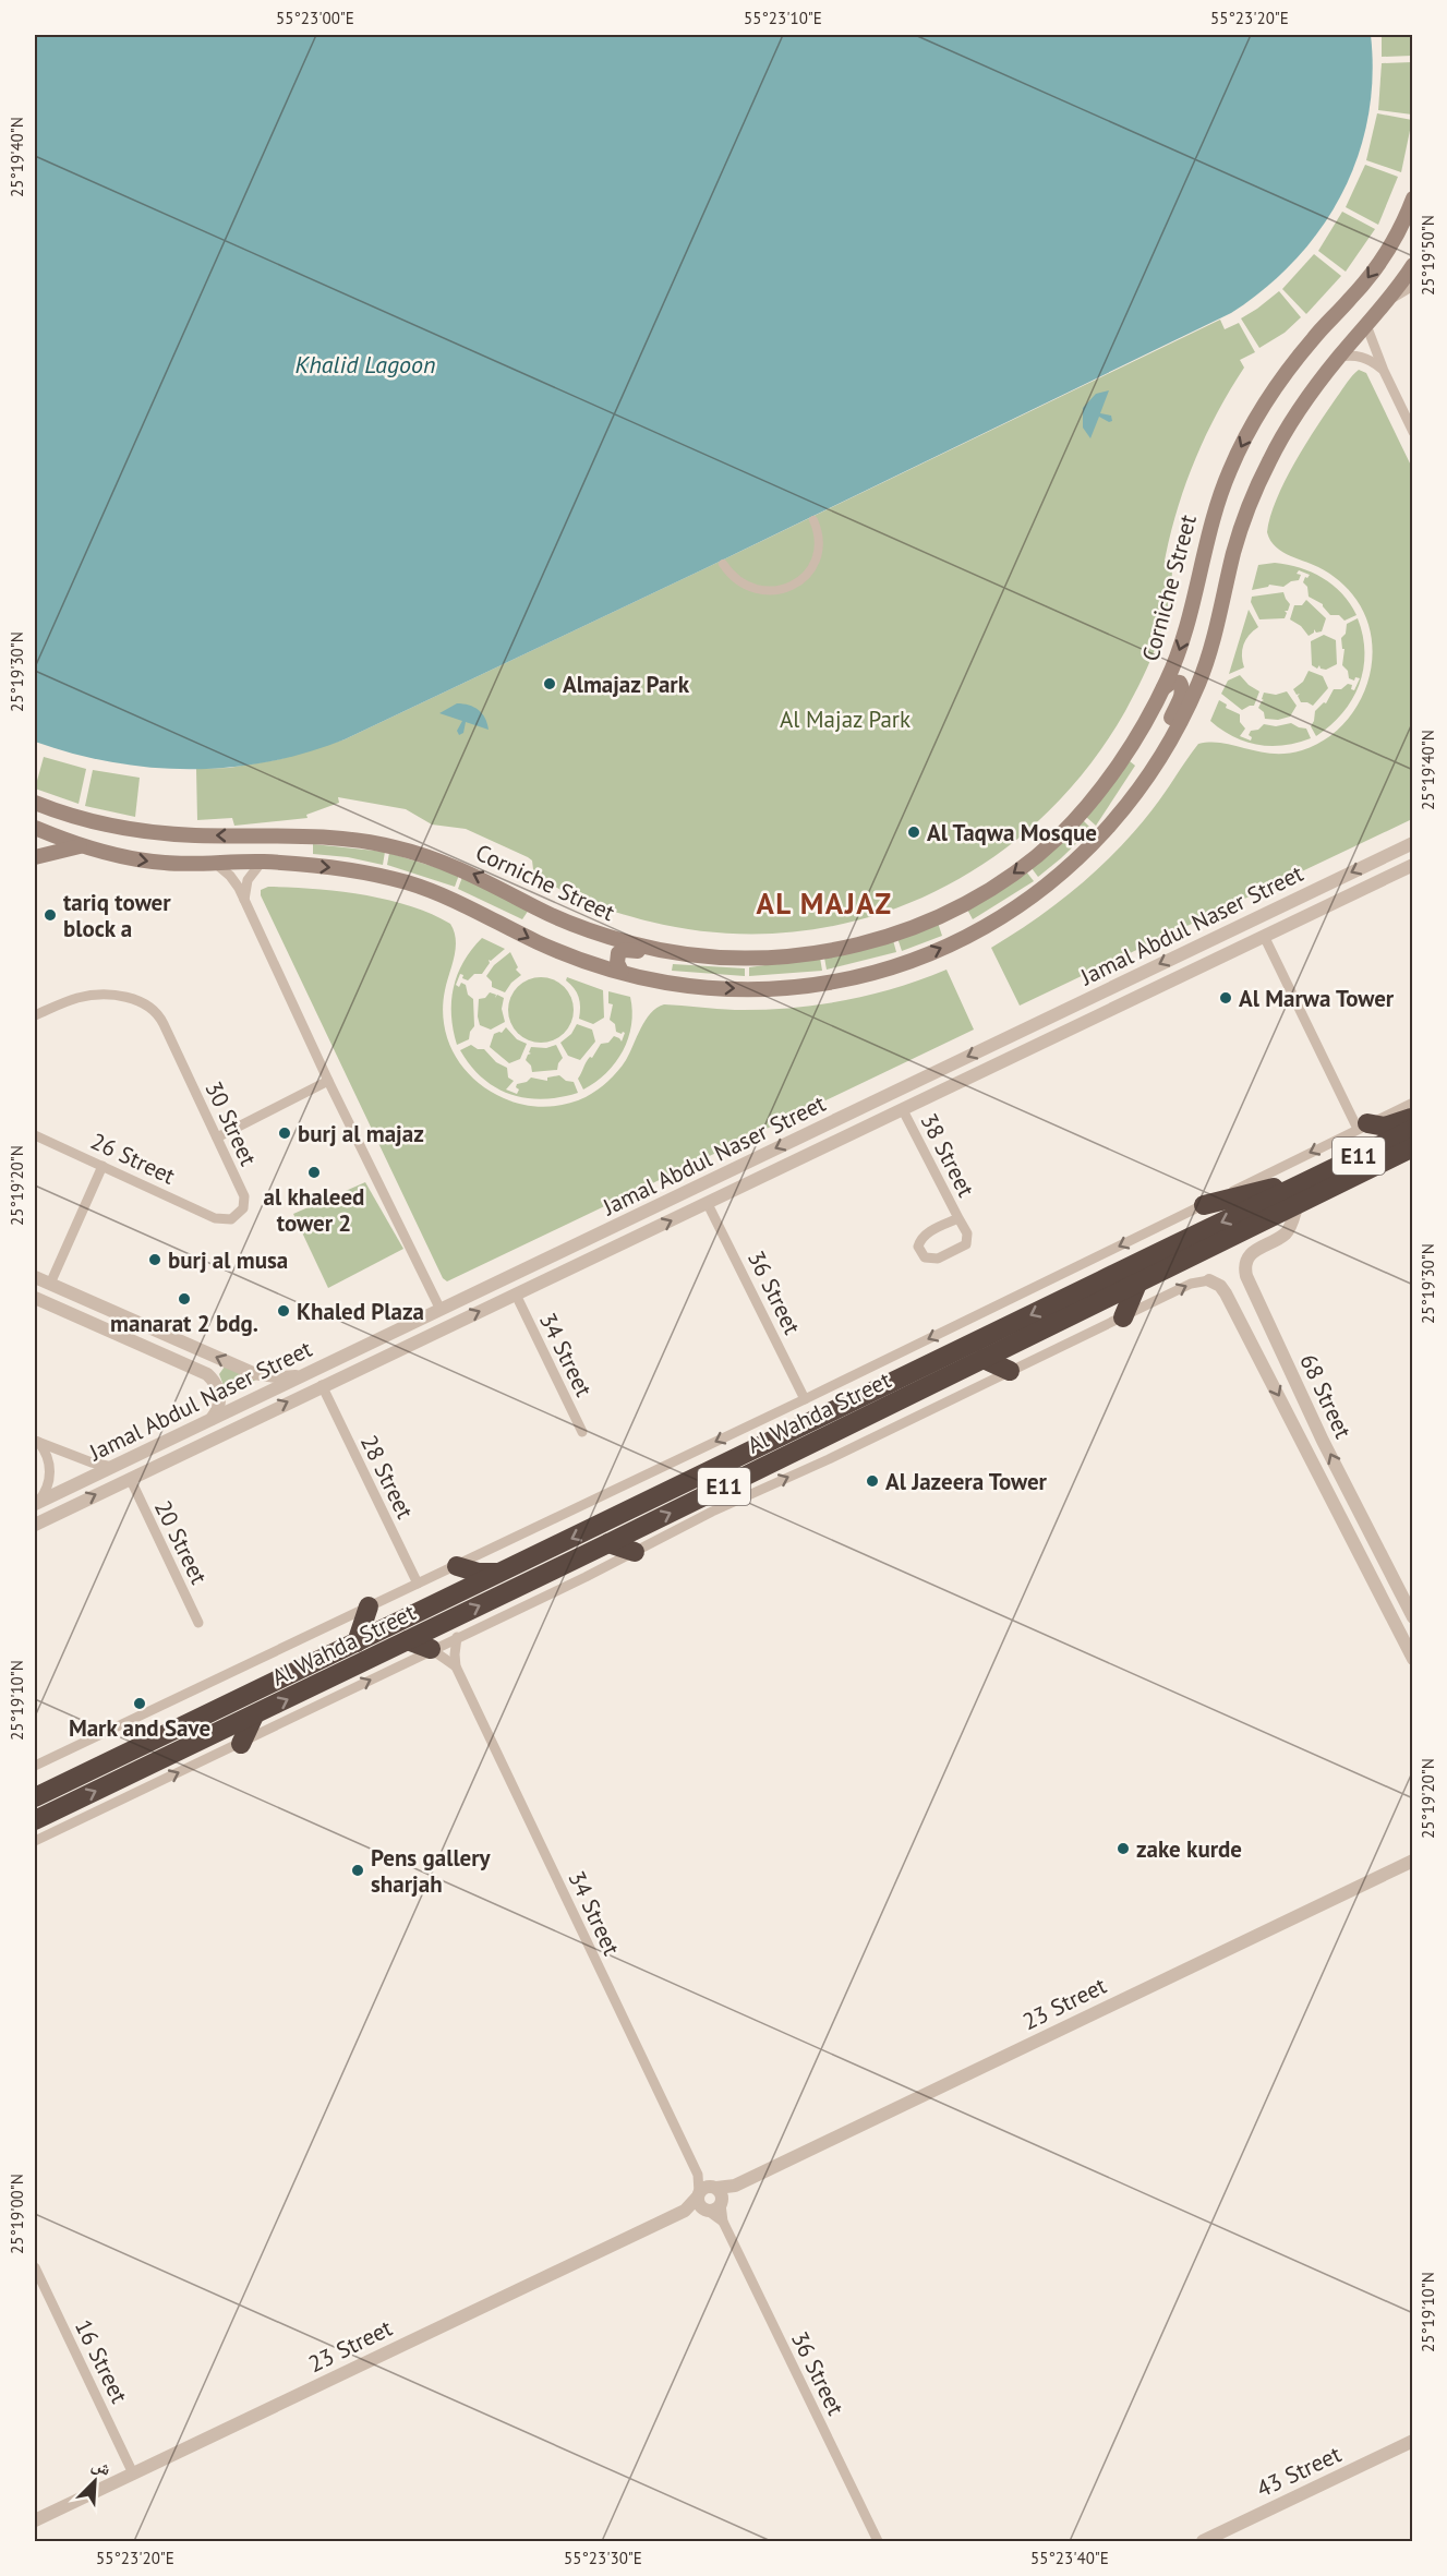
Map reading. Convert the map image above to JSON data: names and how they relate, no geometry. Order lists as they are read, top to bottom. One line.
{"streets":{"highway":["E11","Al Wahda Street"],"main road":["Corniche Street"],"street":["Jamal Abdul Naser Street","30 Street","38 Street","26 Street","36 Street","34 Street","68 Street","28 Street","20 Street","23 Street","16 Street","43 Street"]},"crossings":[["Jamal Abdul Naser Street","38 Street"],["Jamal Abdul Naser Street","36 Street"],["Jamal Abdul Naser Street","34 Street"],["Jamal Abdul Naser Street","28 Street"],["Jamal Abdul Naser Street","20 Street"],["30 Street","26 Street"],["36 Street","34 Street"],["36 Street","23 Street"],["34 Street","23 Street"],["68 Street","Al Wahda Street"],["23 Street","16 Street"]],"districts":["AL MAJAZ"],"water":["Khalid Lagoon"],"parks":["Al Majaz Park"],"places":["Almajaz Park","Al Taqwa Mosque","tariq tower block a","Al Marwa Tower","burj al majaz","al khaleed tower 2","burj al musa","manarat 2 bdg.","Khaled Plaza","Al Jazeera Tower","Mark and Save","zake kurde","Pens gallery sharjah"],"north":"top right","coordinates":["55°23'00\"E","55°23'10\"E","55°23'20\"E","25°19'40\"N","25°19'50\"N","25°19'30\"N","25°19'20\"N","25°19'10\"N","25°19'00\"N","55°23'30\"E","55°23'40\"E"]}
